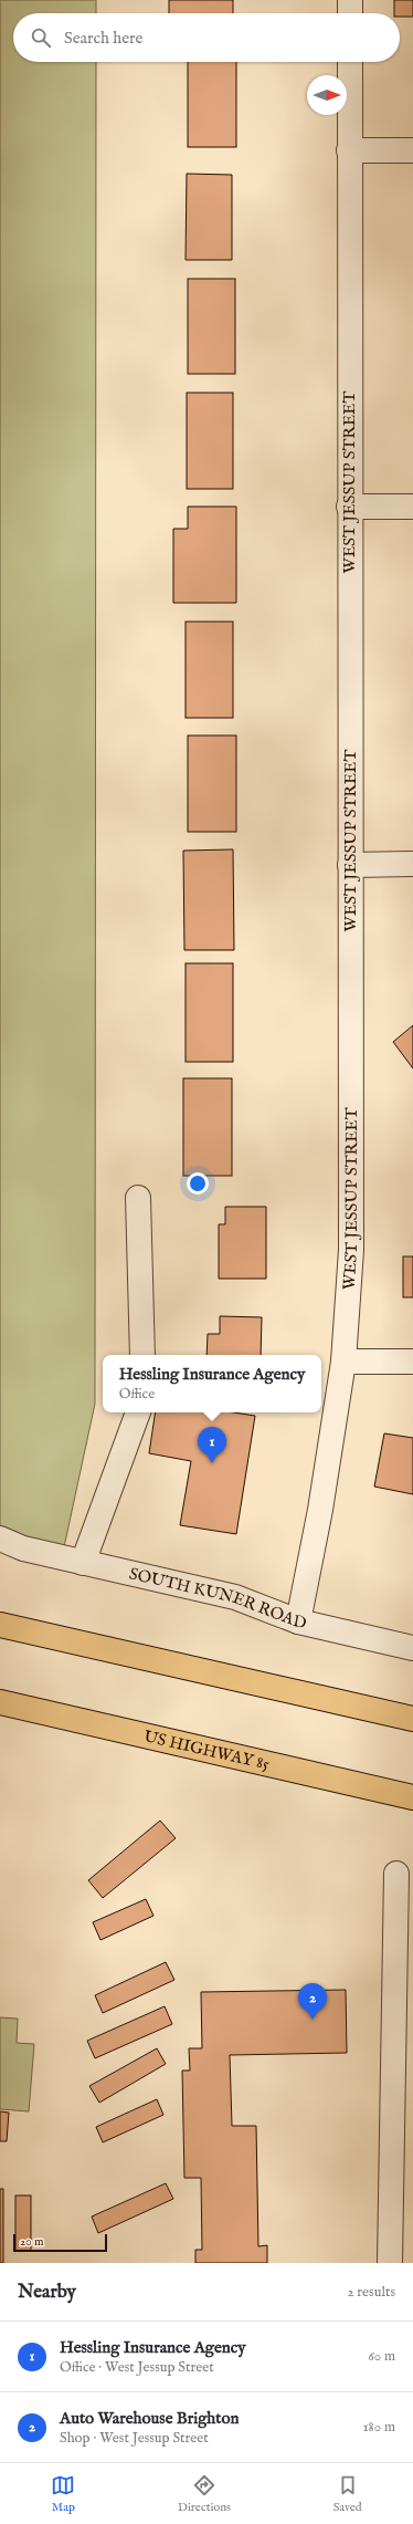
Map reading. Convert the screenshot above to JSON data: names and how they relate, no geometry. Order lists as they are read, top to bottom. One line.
{"streets":{"highway":["US HIGHWAY 85"],"street":["WEST JESSUP STREET","SOUTH KUNER ROAD"]},"crossings":[["WEST JESSUP STREET","SOUTH KUNER ROAD"]],"scale_bar":"20 m","north":"right","page":{"search":"Search here","popup":["Hessling Insurance Agency","Office"],"pins":["1","2"],"scale":"20 m","heading":["Nearby","2 results"],"list":[{"mark":"1","name":"Hessling Insurance Agency","note":"Office · West Jessup Street","value":"60 m"},{"mark":"2","name":"Auto Warehouse Brighton","note":"Shop · West Jessup Street","value":"180 m"}],"nav":["Map","Directions","Saved"]}}
